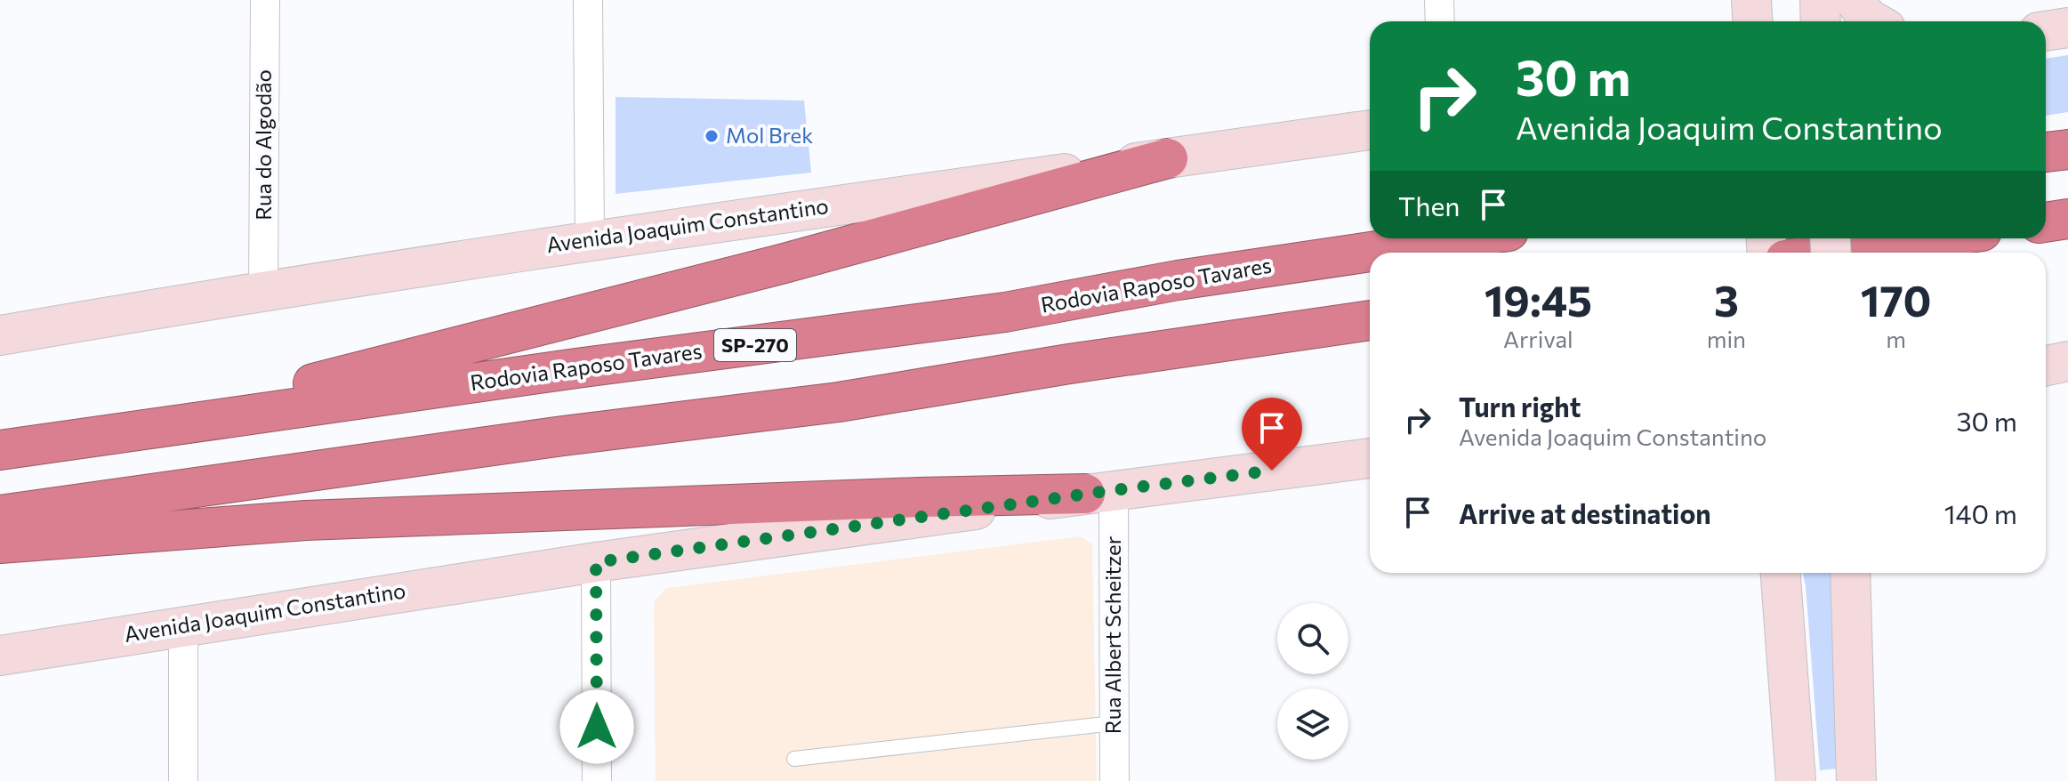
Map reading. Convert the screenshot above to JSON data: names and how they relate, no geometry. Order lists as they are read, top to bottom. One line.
{"streets":{"highway":["Rodovia Raposo Tavares","SP-270"],"main road":["Avenida Joaquim Constantino"],"street":["Rua do Algodão","Rua Albert Scheitzer"]},"crossings":[["Rua do Algodão","Avenida Joaquim Constantino"],["Avenida Joaquim Constantino","Rua Albert Scheitzer"]],"places":["Mol Brek"],"page":{"turn":["30 m","Avenida Joaquim Constantino"],"then":"Then","eta":["19:45","Arrival","3","min","170","m"],"list":[{"name":"Turn right","note":"Avenida Joaquim Constantino","value":"30 m"},{"name":"Arrive at destination","value":"140 m"}]}}
